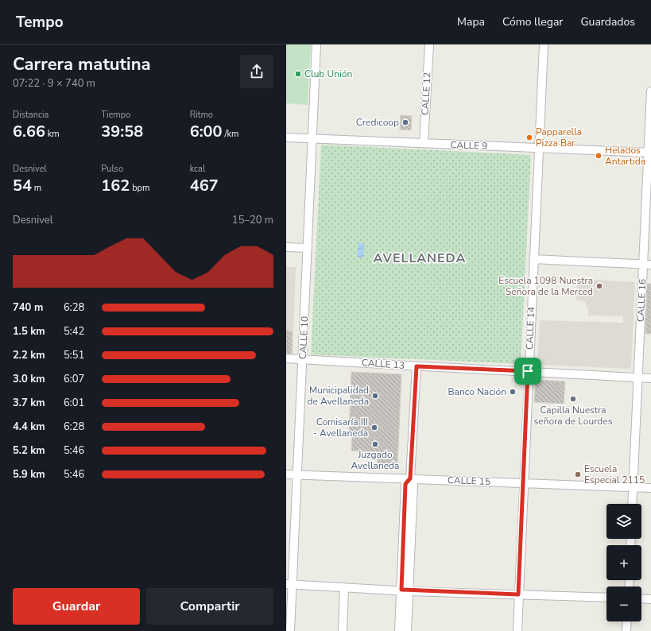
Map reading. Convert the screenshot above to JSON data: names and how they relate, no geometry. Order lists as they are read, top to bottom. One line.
{"streets":{"street":["CALLE 12","CALLE 9","CALLE 16","CALLE 14","CALLE 10","CALLE 13","CALLE 15"]},"crossings":[["CALLE 12","CALLE 9"],["CALLE 9","CALLE 16"],["CALLE 9","CALLE 14"],["CALLE 9","CALLE 10"],["CALLE 16","CALLE 13"],["CALLE 16","CALLE 15"],["CALLE 14","CALLE 13"],["CALLE 14","CALLE 15"],["CALLE 10","CALLE 13"],["CALLE 10","CALLE 15"]],"districts":["AVELLANEDA"],"places":["Club Unión","Credicoop","Papparella Pizza Bar","Helados Antartida","Escuela 1098 Nuestra Señora de la Merced","Banco Nación","Municipalidad de Avellaneda","Capilla Nuestra señora de Lourdes","Comisaría III - Avellaneda","Juzgado Avellaneda","Escuela Especial 2115"],"page":{"header":"Tempo","nav":["Mapa","Cómo llegar","Guardados"],"heading":["Carrera matutina","07:22 · 9 × 740 m"],"stats":[["Distancia","6.66 km"],["Tiempo","39:58"],["Ritmo","6:00 /km"],["Desnivel","54 m"],["Pulso","162 bpm"],["kcal","467"]],"chart":["Desnivel","15–20 m"],"list":[{"name":"740 m","note":"6:28"},{"name":"1.5 km","note":"5:42"},{"name":"2.2 km","note":"5:51"},{"name":"3.0 km","note":"6:07"},{"name":"3.7 km","note":"6:01"},{"name":"4.4 km","note":"6:28"},{"name":"5.2 km","note":"5:46"},{"name":"5.9 km","note":"5:46"}],"map_buttons":["+","−"],"buttons":["Guardar","Compartir"]}}
